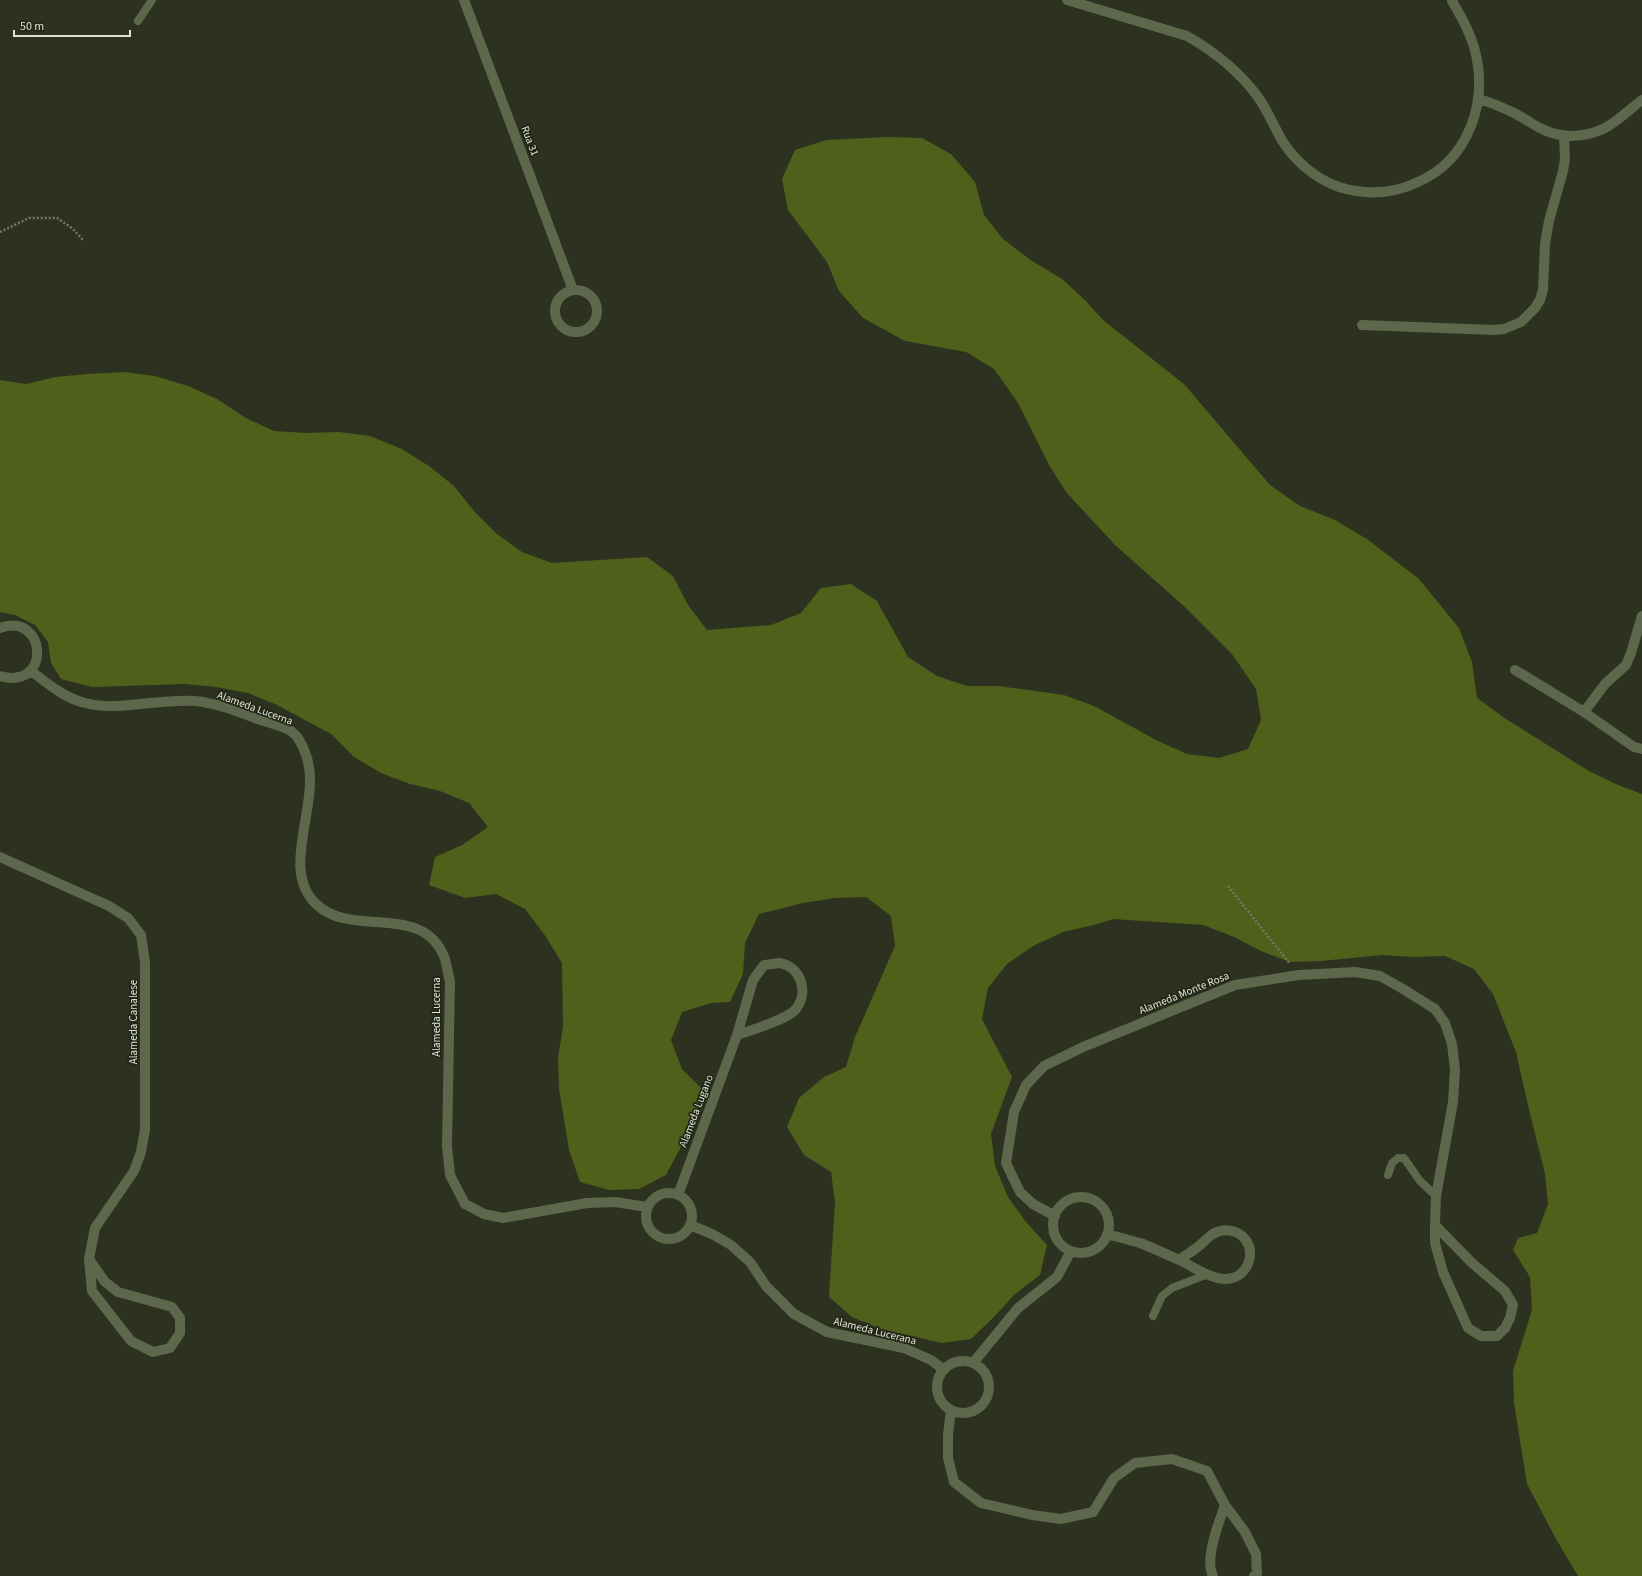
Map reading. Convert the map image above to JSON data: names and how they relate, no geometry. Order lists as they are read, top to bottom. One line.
{"streets":{"street":["Rua 31","Alameda Lucerna","Alameda Monte Rosa","Alameda Canalese","Alameda Lugano","Alameda Lucerana"]},"crossings":[["Alameda Lucerna","Alameda Lugano"],["Alameda Lucerna","Alameda Lucerana"],["Alameda Lugano","Alameda Lucerana"]],"scale_bar":"50 m"}
